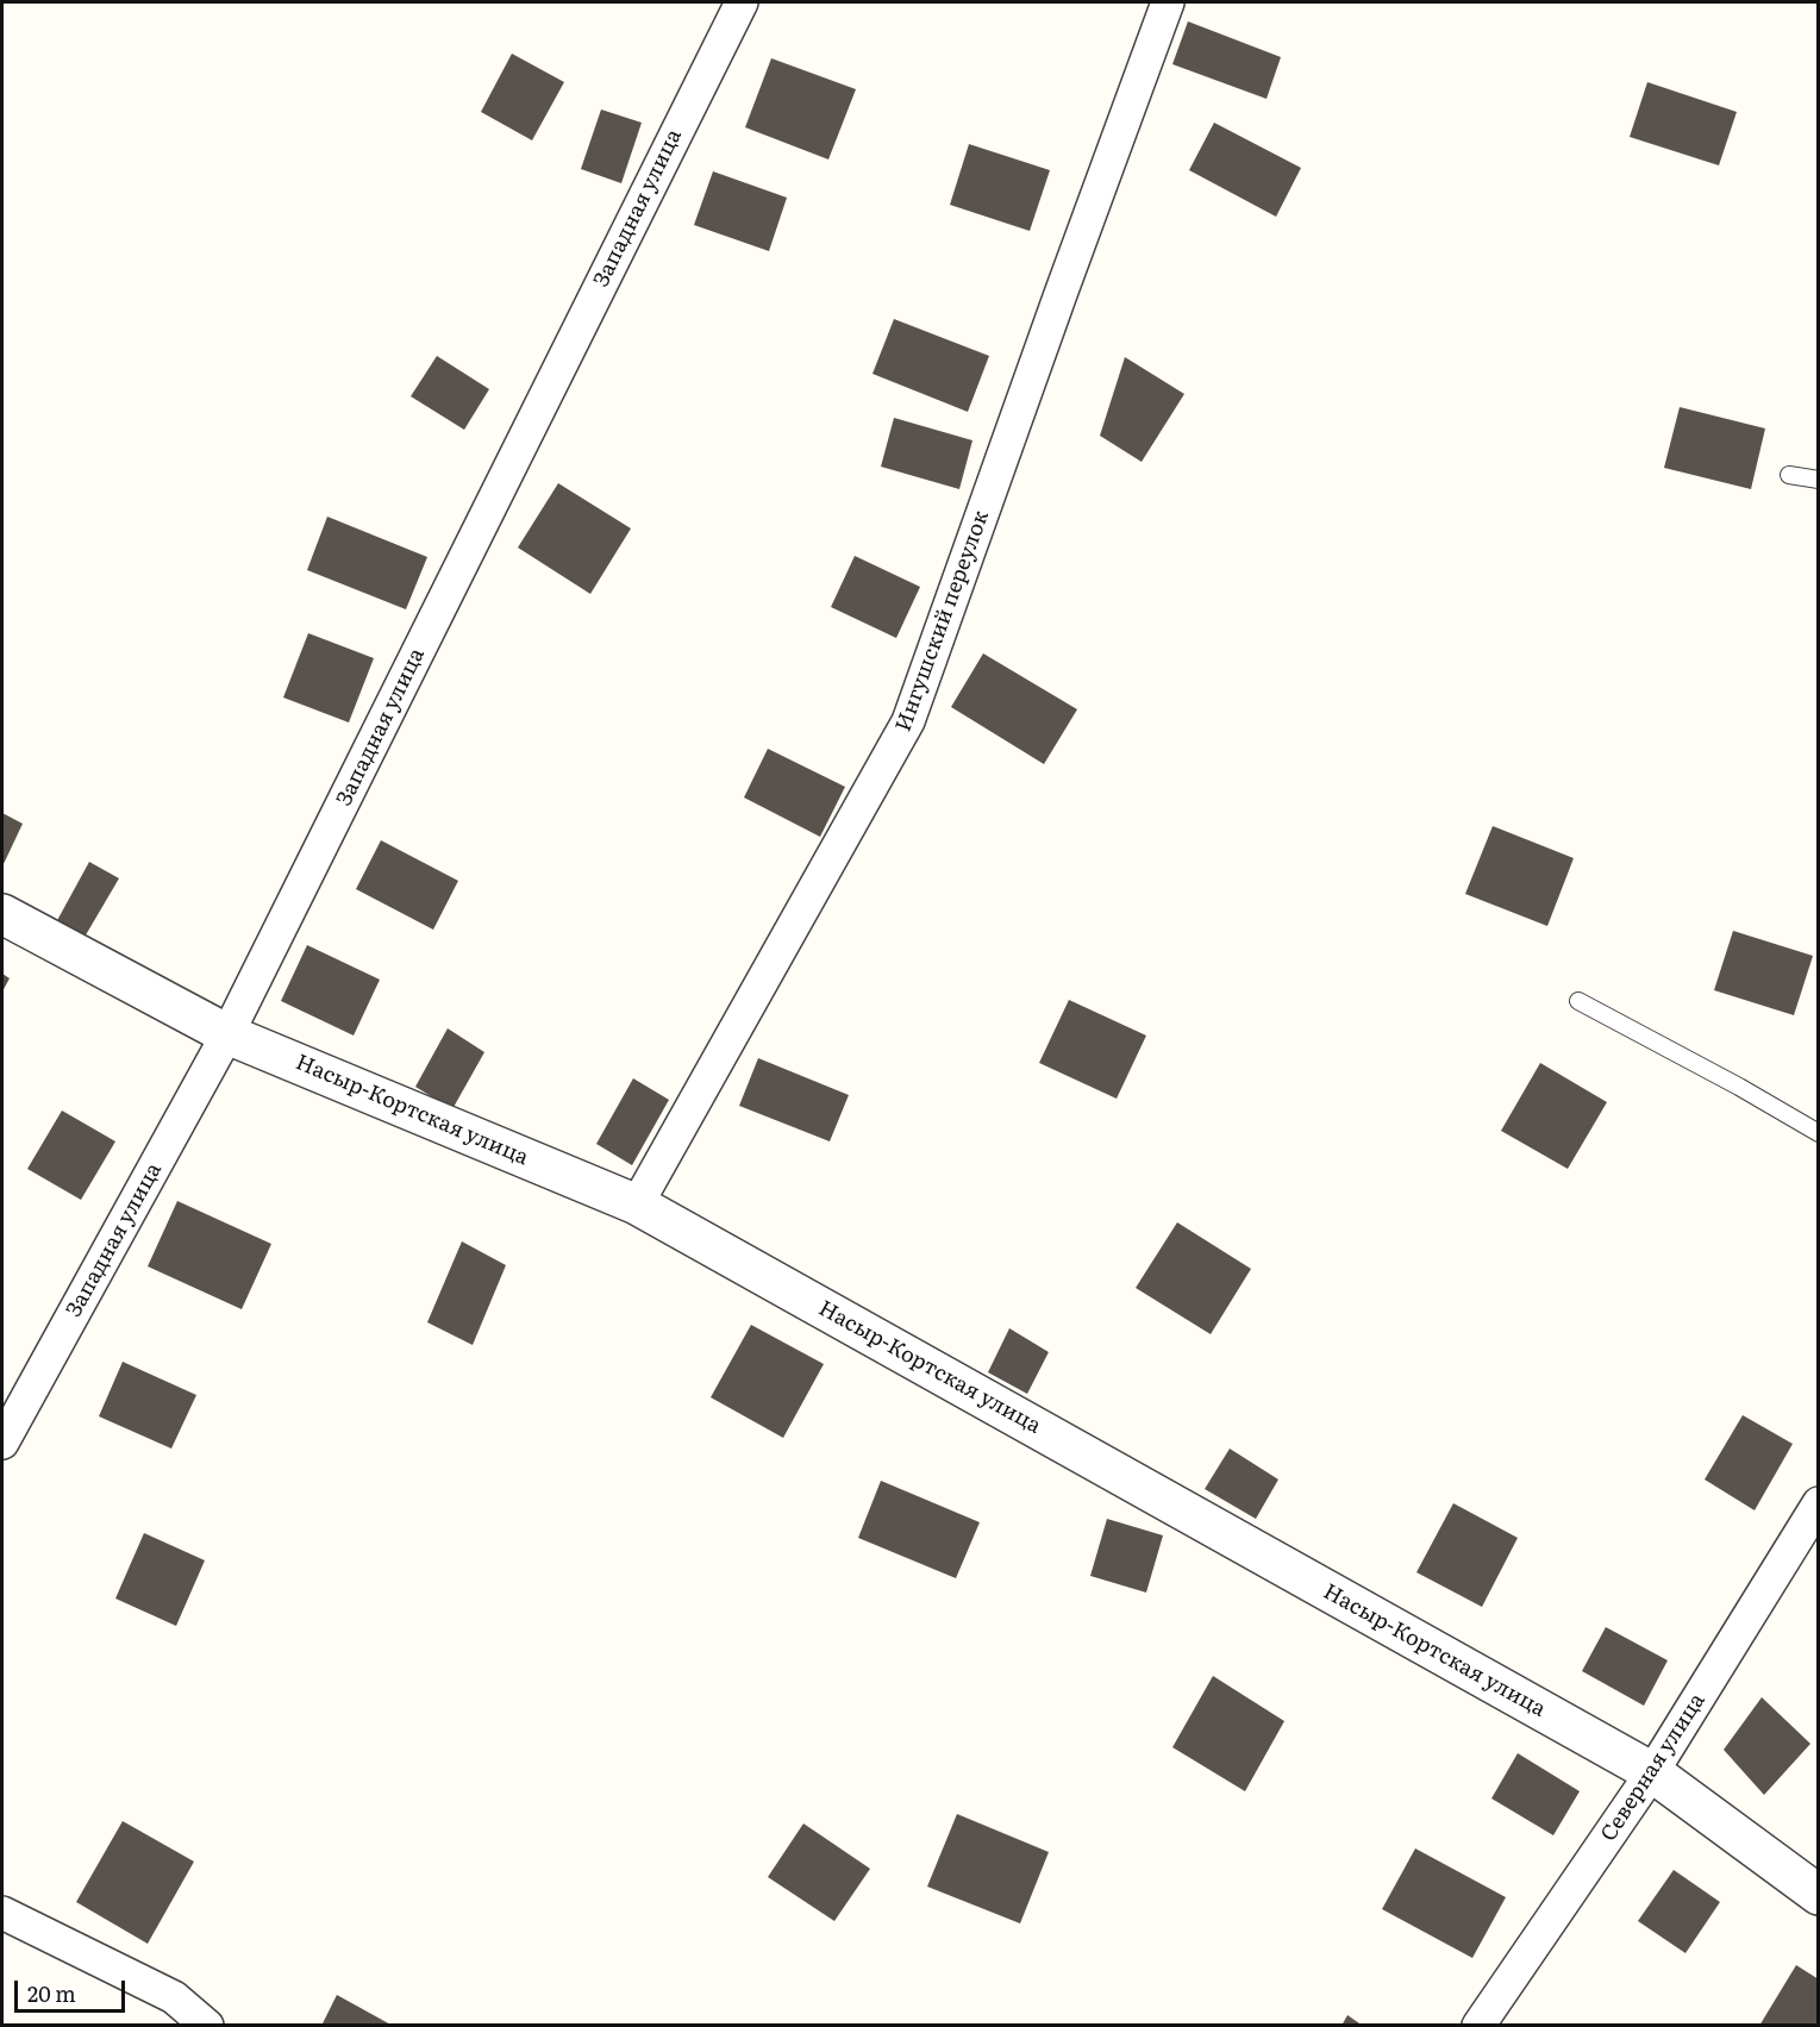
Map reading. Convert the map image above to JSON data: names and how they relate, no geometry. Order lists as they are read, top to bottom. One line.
{"streets":{"street":["Западная улица","Ингушский переулок","Насыр-Кортская улица","Северная улица"]},"crossings":[["Западная улица","Насыр-Кортская улица"],["Ингушский переулок","Насыр-Кортская улица"],["Насыр-Кортская улица","Северная улица"]],"scale_bar":"20 m"}
